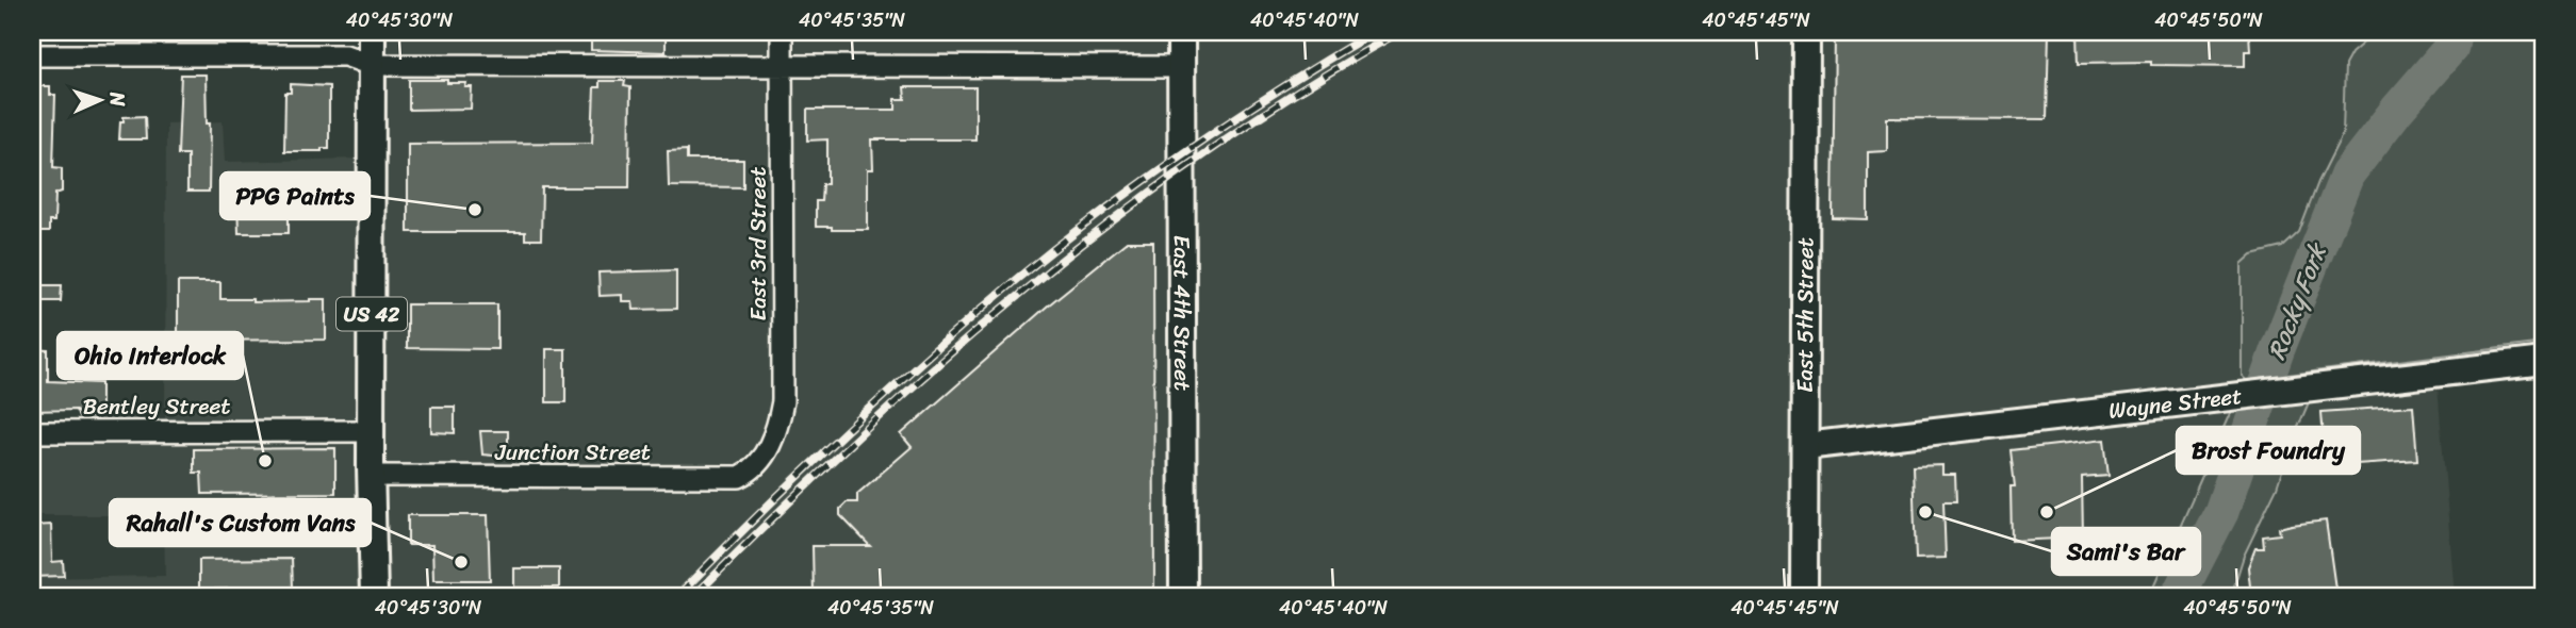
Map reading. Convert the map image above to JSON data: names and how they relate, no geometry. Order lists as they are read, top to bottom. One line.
{"streets":{"main road":["US 42","East 4th Street","East 5th Street","Wayne Street"],"street":["East 3rd Street","Bentley Street","Junction Street"]},"crossings":[["East 3rd Street","Junction Street"],["US 42","Bentley Street"],["US 42","Junction Street"],["East 5th Street","Wayne Street"]],"water":["Rocky Fork"],"places":["PPG Paints","Ohio Interlock","Sami's Bar","Brost Foundry","Rahall's Custom Vans"],"north":"right","coordinates":["40°45'30\"N","40°45'35\"N","40°45'40\"N","40°45'45\"N","40°45'50\"N"]}
